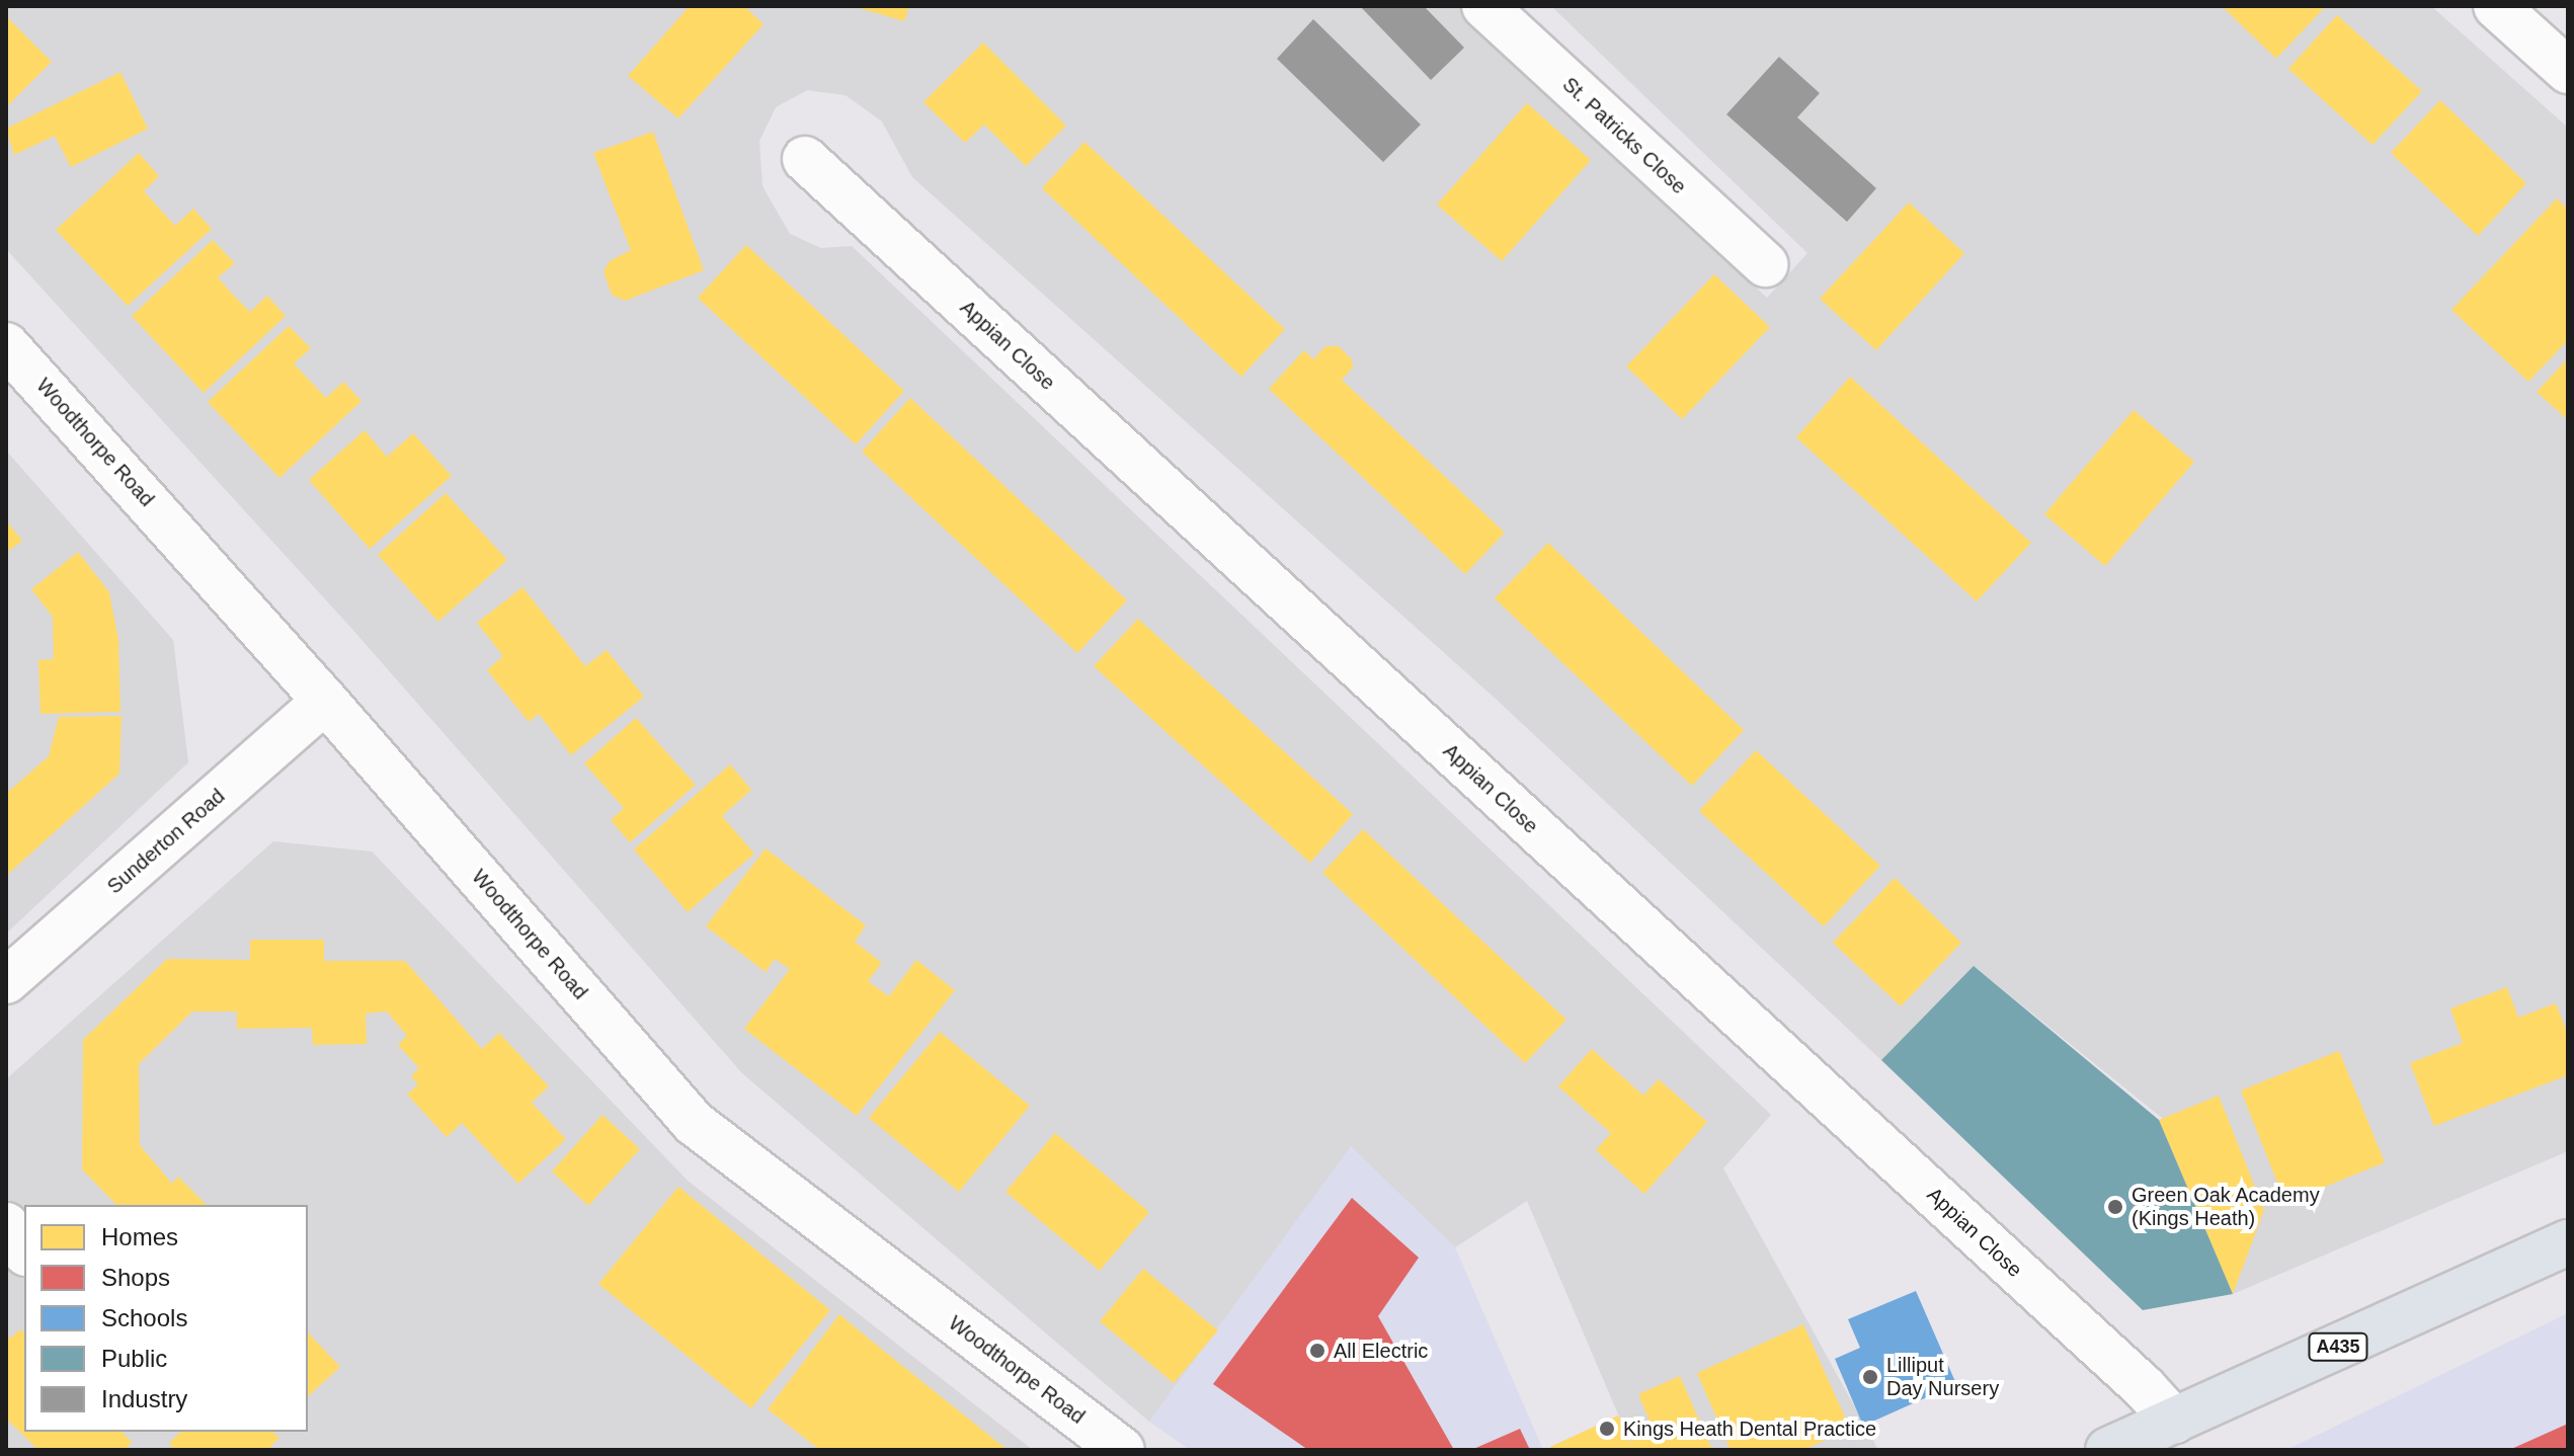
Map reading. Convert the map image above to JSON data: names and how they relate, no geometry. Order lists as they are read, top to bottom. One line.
{"streets":{"highway":["A435"],"street":["St. Patricks Close","Appian Close","Woodthorpe Road","Sunderton Road"]},"crossings":[["Appian Close","A435"],["Woodthorpe Road","Sunderton Road"]],"places":["Green Oak Academy (Kings Heath)","All Electric","Lilliput Day Nursery","Kings Heath Dental Practice"],"legend":["Homes","Shops","Schools","Public","Industry"]}
